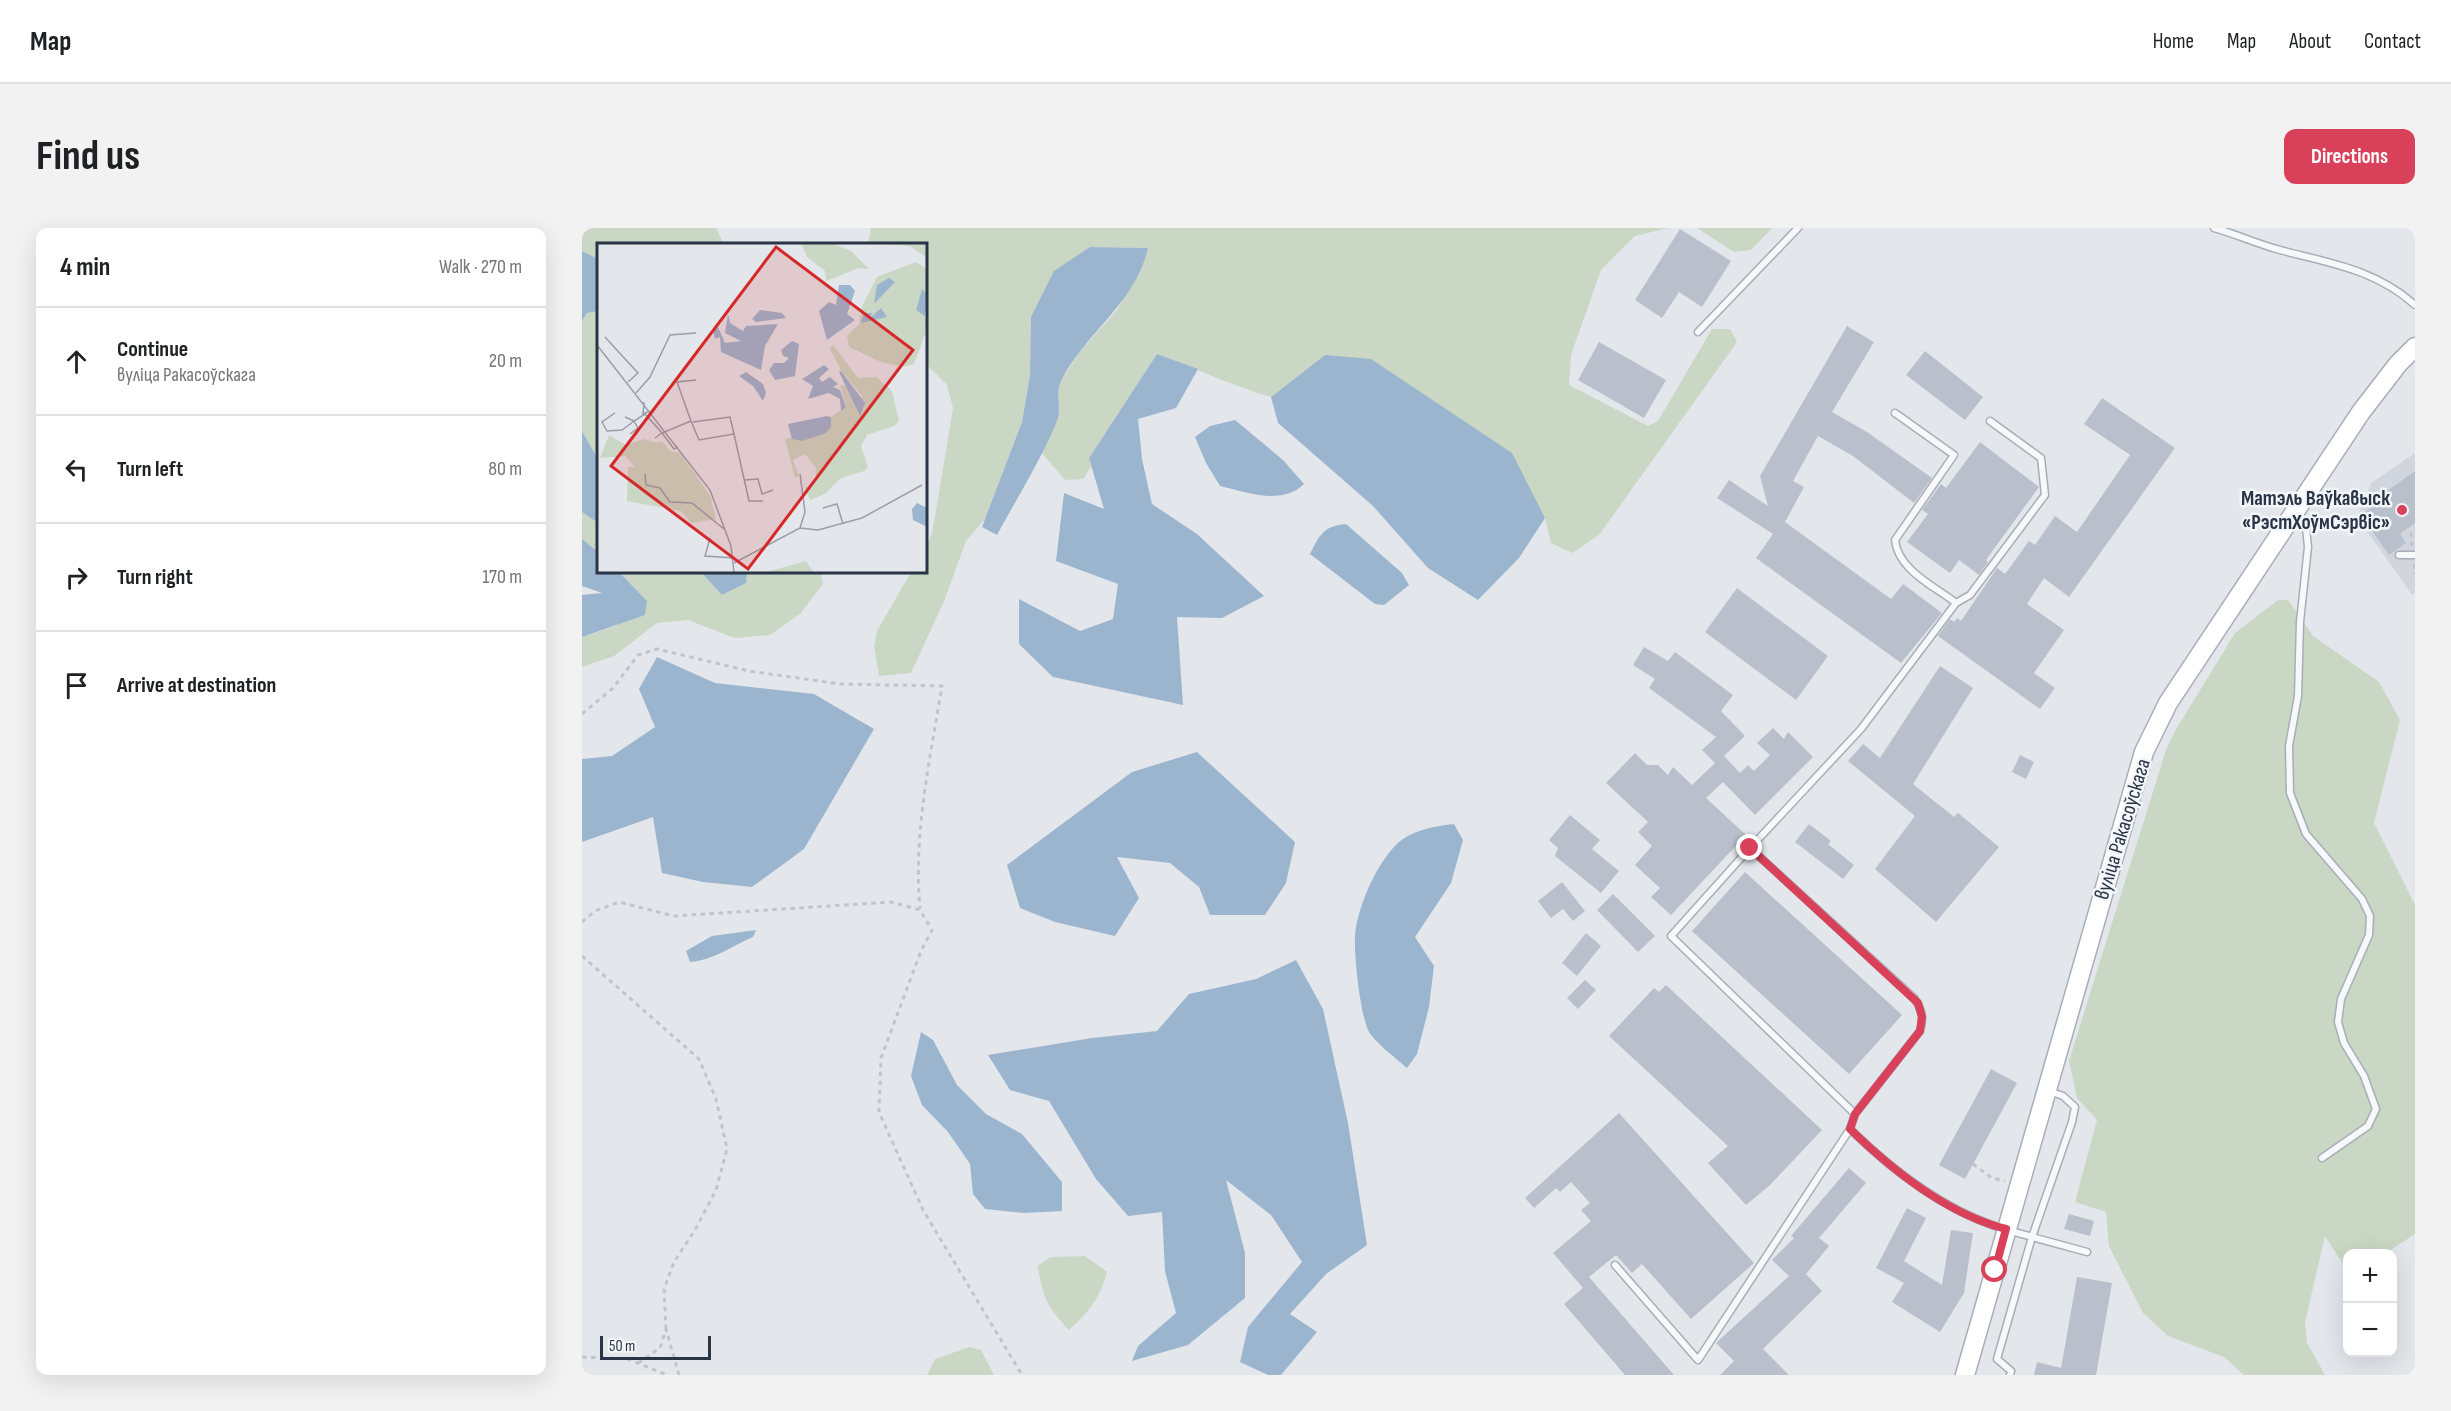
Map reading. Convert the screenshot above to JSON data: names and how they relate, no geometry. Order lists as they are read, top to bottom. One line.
{"streets":{"street":["вуліца Ракасоўскага"]},"places":["Матэль Ваўкавыск «РэстХоўмСэрвіс»"],"scale_bar":"50 m","page":{"header":"Map","nav":["Home","Map","About","Contact"],"buttons":"Directions","title":"Find us","heading":["4 min","Walk · 270 m"],"list":[["Continue","вуліца Ракасоўскага","20 m"],["Turn left","80 m"],["Turn right","170 m"],"Arrive at destination"],"map_buttons":["+","−"],"scale":"50 m"}}
